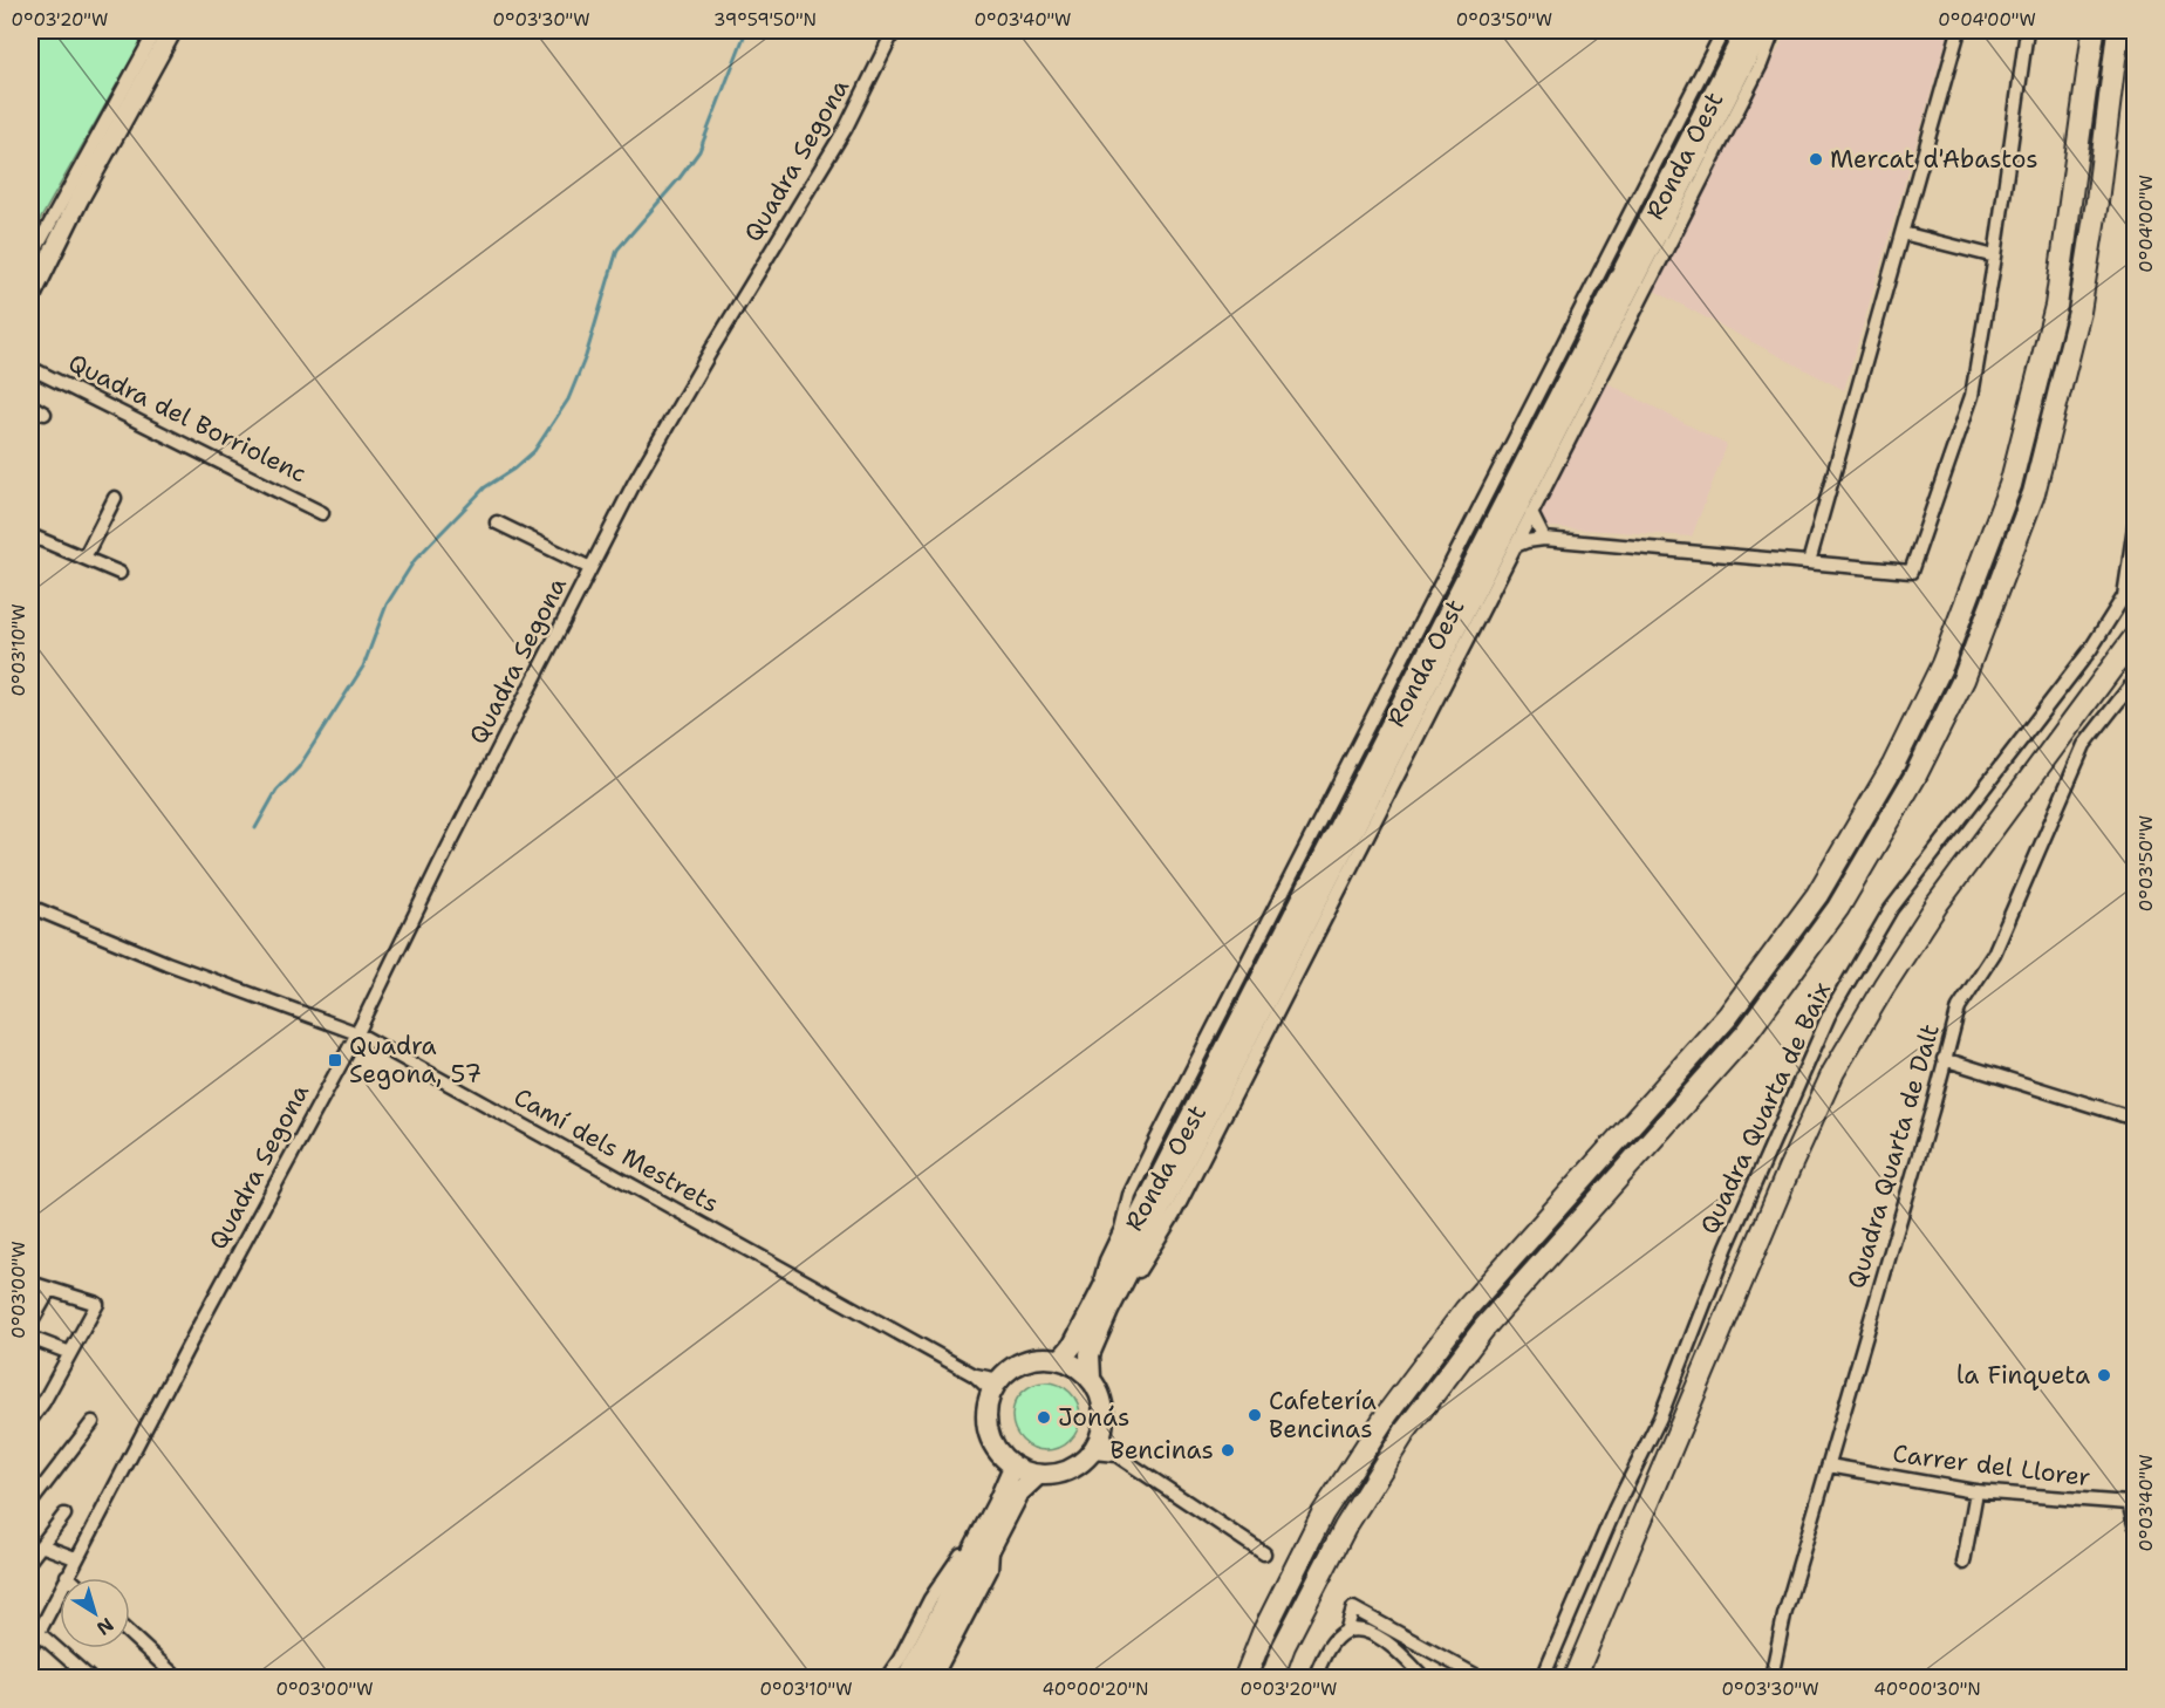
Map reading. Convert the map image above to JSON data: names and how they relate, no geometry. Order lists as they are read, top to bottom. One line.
{"streets":{"main road":["Ronda Oest"],"street":["Quadra Segona","Quadra del Borriolenc","Quadra Quarta de Baix","Camí dels Mestrets","Quadra Quarta de Dalt","Carrer del Llorer"]},"crossings":[["Ronda Oest","Camí dels Mestrets"],["Quadra Segona","Camí dels Mestrets"],["Quadra Quarta de Dalt","Carrer del Llorer"]],"places":{"other":["Mercat d'Abastos","la Finqueta","Cafetería Bencinas","Jonás","Bencinas"],"transit":["Quadra Segona, 57"]},"north":"bottom right","coordinates":["0°03'20\"W","0°03'30\"W","39°59'50\"N","0°03'40\"W","0°03'50\"W","0°04'00\"W","0°03'10\"W","0°03'00\"W","40°00'20\"N","40°00'30\"N"]}
